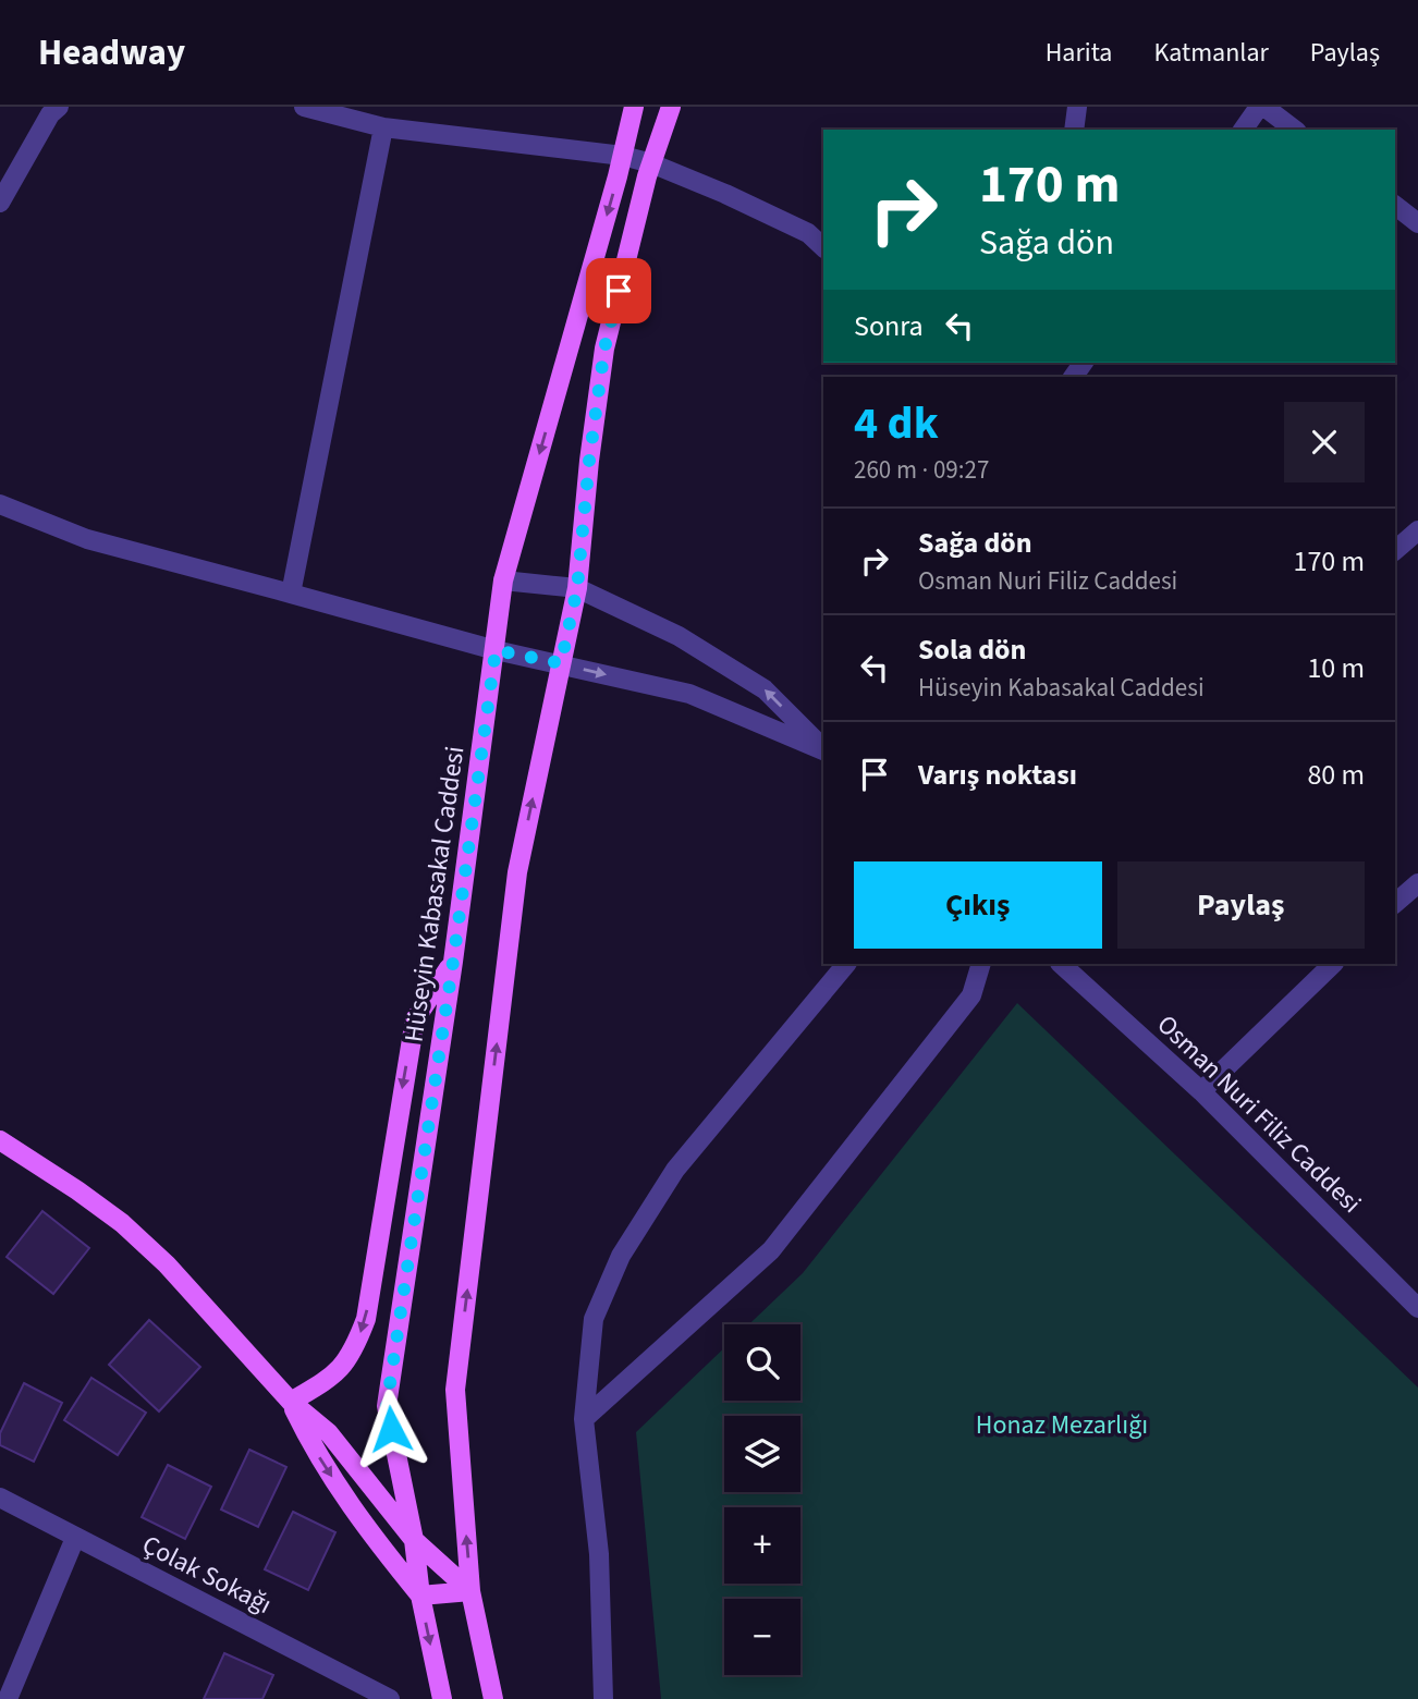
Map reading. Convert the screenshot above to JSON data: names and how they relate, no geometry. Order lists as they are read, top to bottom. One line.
{"streets":{"main road":["Hüseyin Kabasakal Caddesi"],"street":["Osman Nuri Filiz Caddesi","Çolak Sokağı"]},"parks":["Honaz Mezarlığı"],"page":{"header":"Headway","nav":["Harita","Katmanlar","Paylaş"],"turn":["170 m","Sağa dön"],"then":"Sonra","heading":["4 dk","260 m · 09:27"],"list":[{"name":"Sağa dön","note":"Osman Nuri Filiz Caddesi","value":"170 m"},{"name":"Sola dön","note":"Hüseyin Kabasakal Caddesi","value":"10 m"},{"name":"Varış noktası","value":"80 m"}],"buttons":["Çıkış","Paylaş"],"map_buttons":["+","−"]}}
